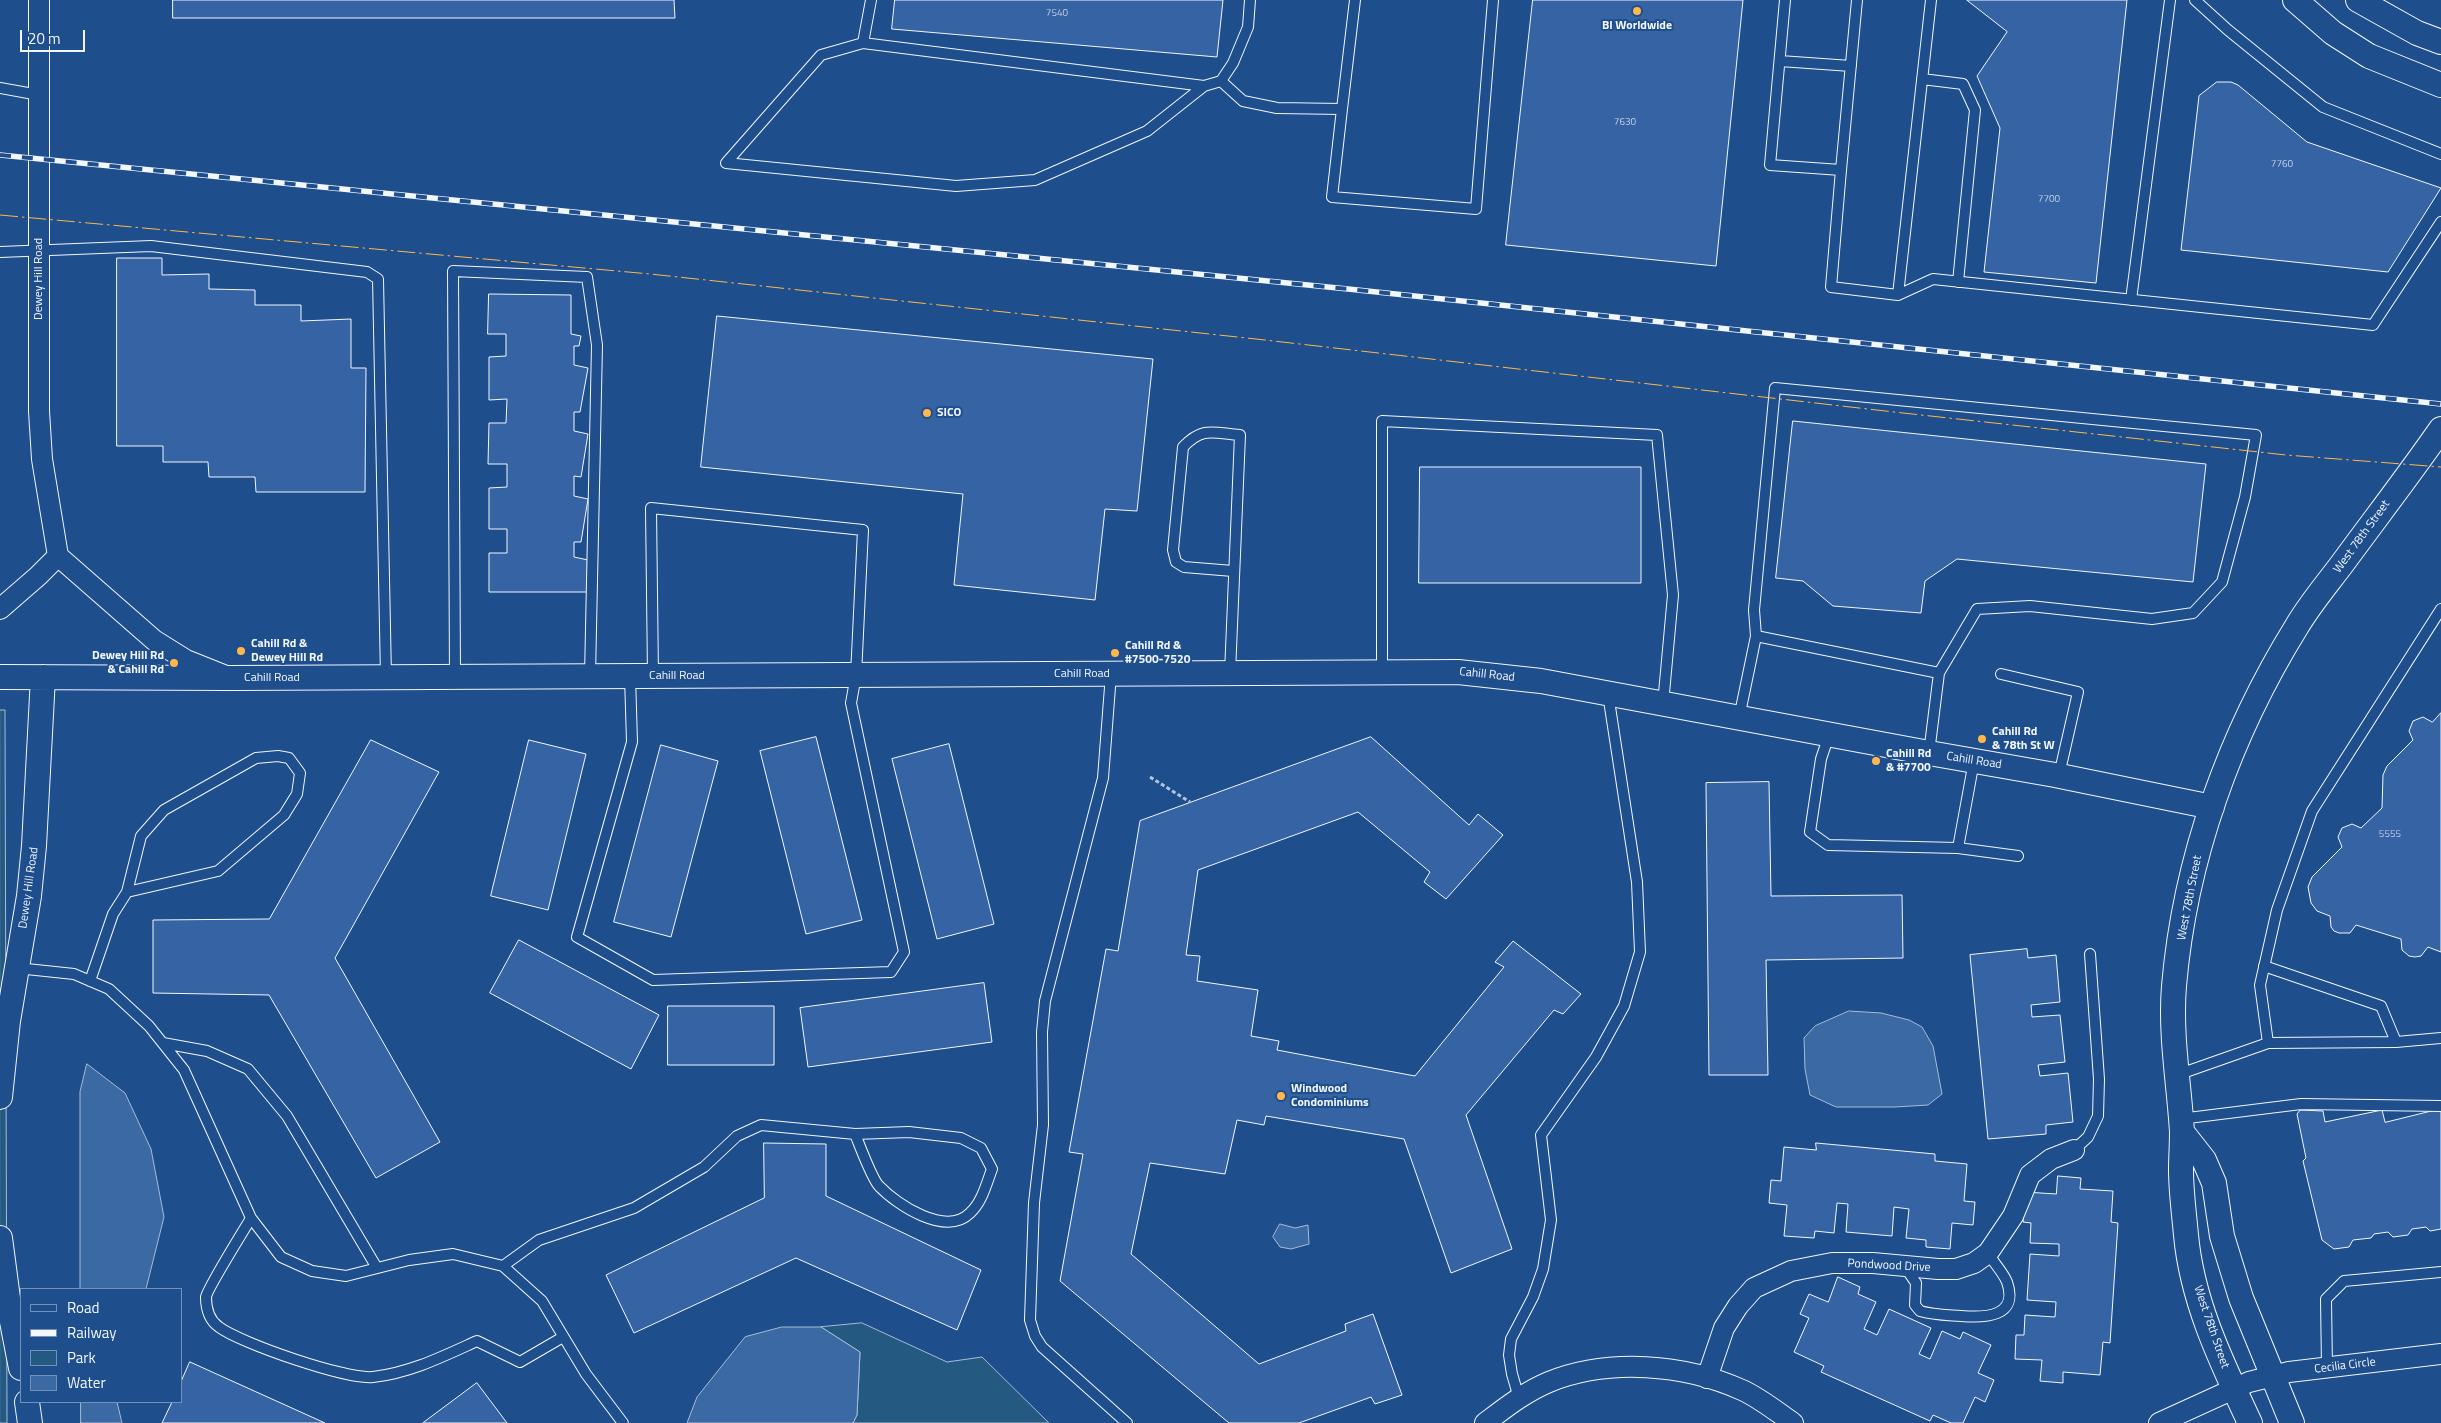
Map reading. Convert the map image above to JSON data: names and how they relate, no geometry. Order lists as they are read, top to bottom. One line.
{"streets":{"street":["Dewey Hill Road","West 78th Street","Cahill Road","Pondwood Drive","Cecilia Circle"]},"crossings":[["Dewey Hill Road","Cahill Road"],["West 78th Street","Cahill Road"],["West 78th Street","Cecilia Circle"]],"places":["BI Worldwide","SICO","Cahill Rd & Dewey Hill Rd","Cahill Rd & #7500-7520","Dewey Hill Rd & Cahill Rd","Cahill Rd & 78th St W","Cahill Rd & #7700","Windwood Condominiums"],"house_numbers":["7540","7630","7760","7700","5555"],"legend":["Road","Railway","Park","Water"],"scale_bar":"20 m"}
